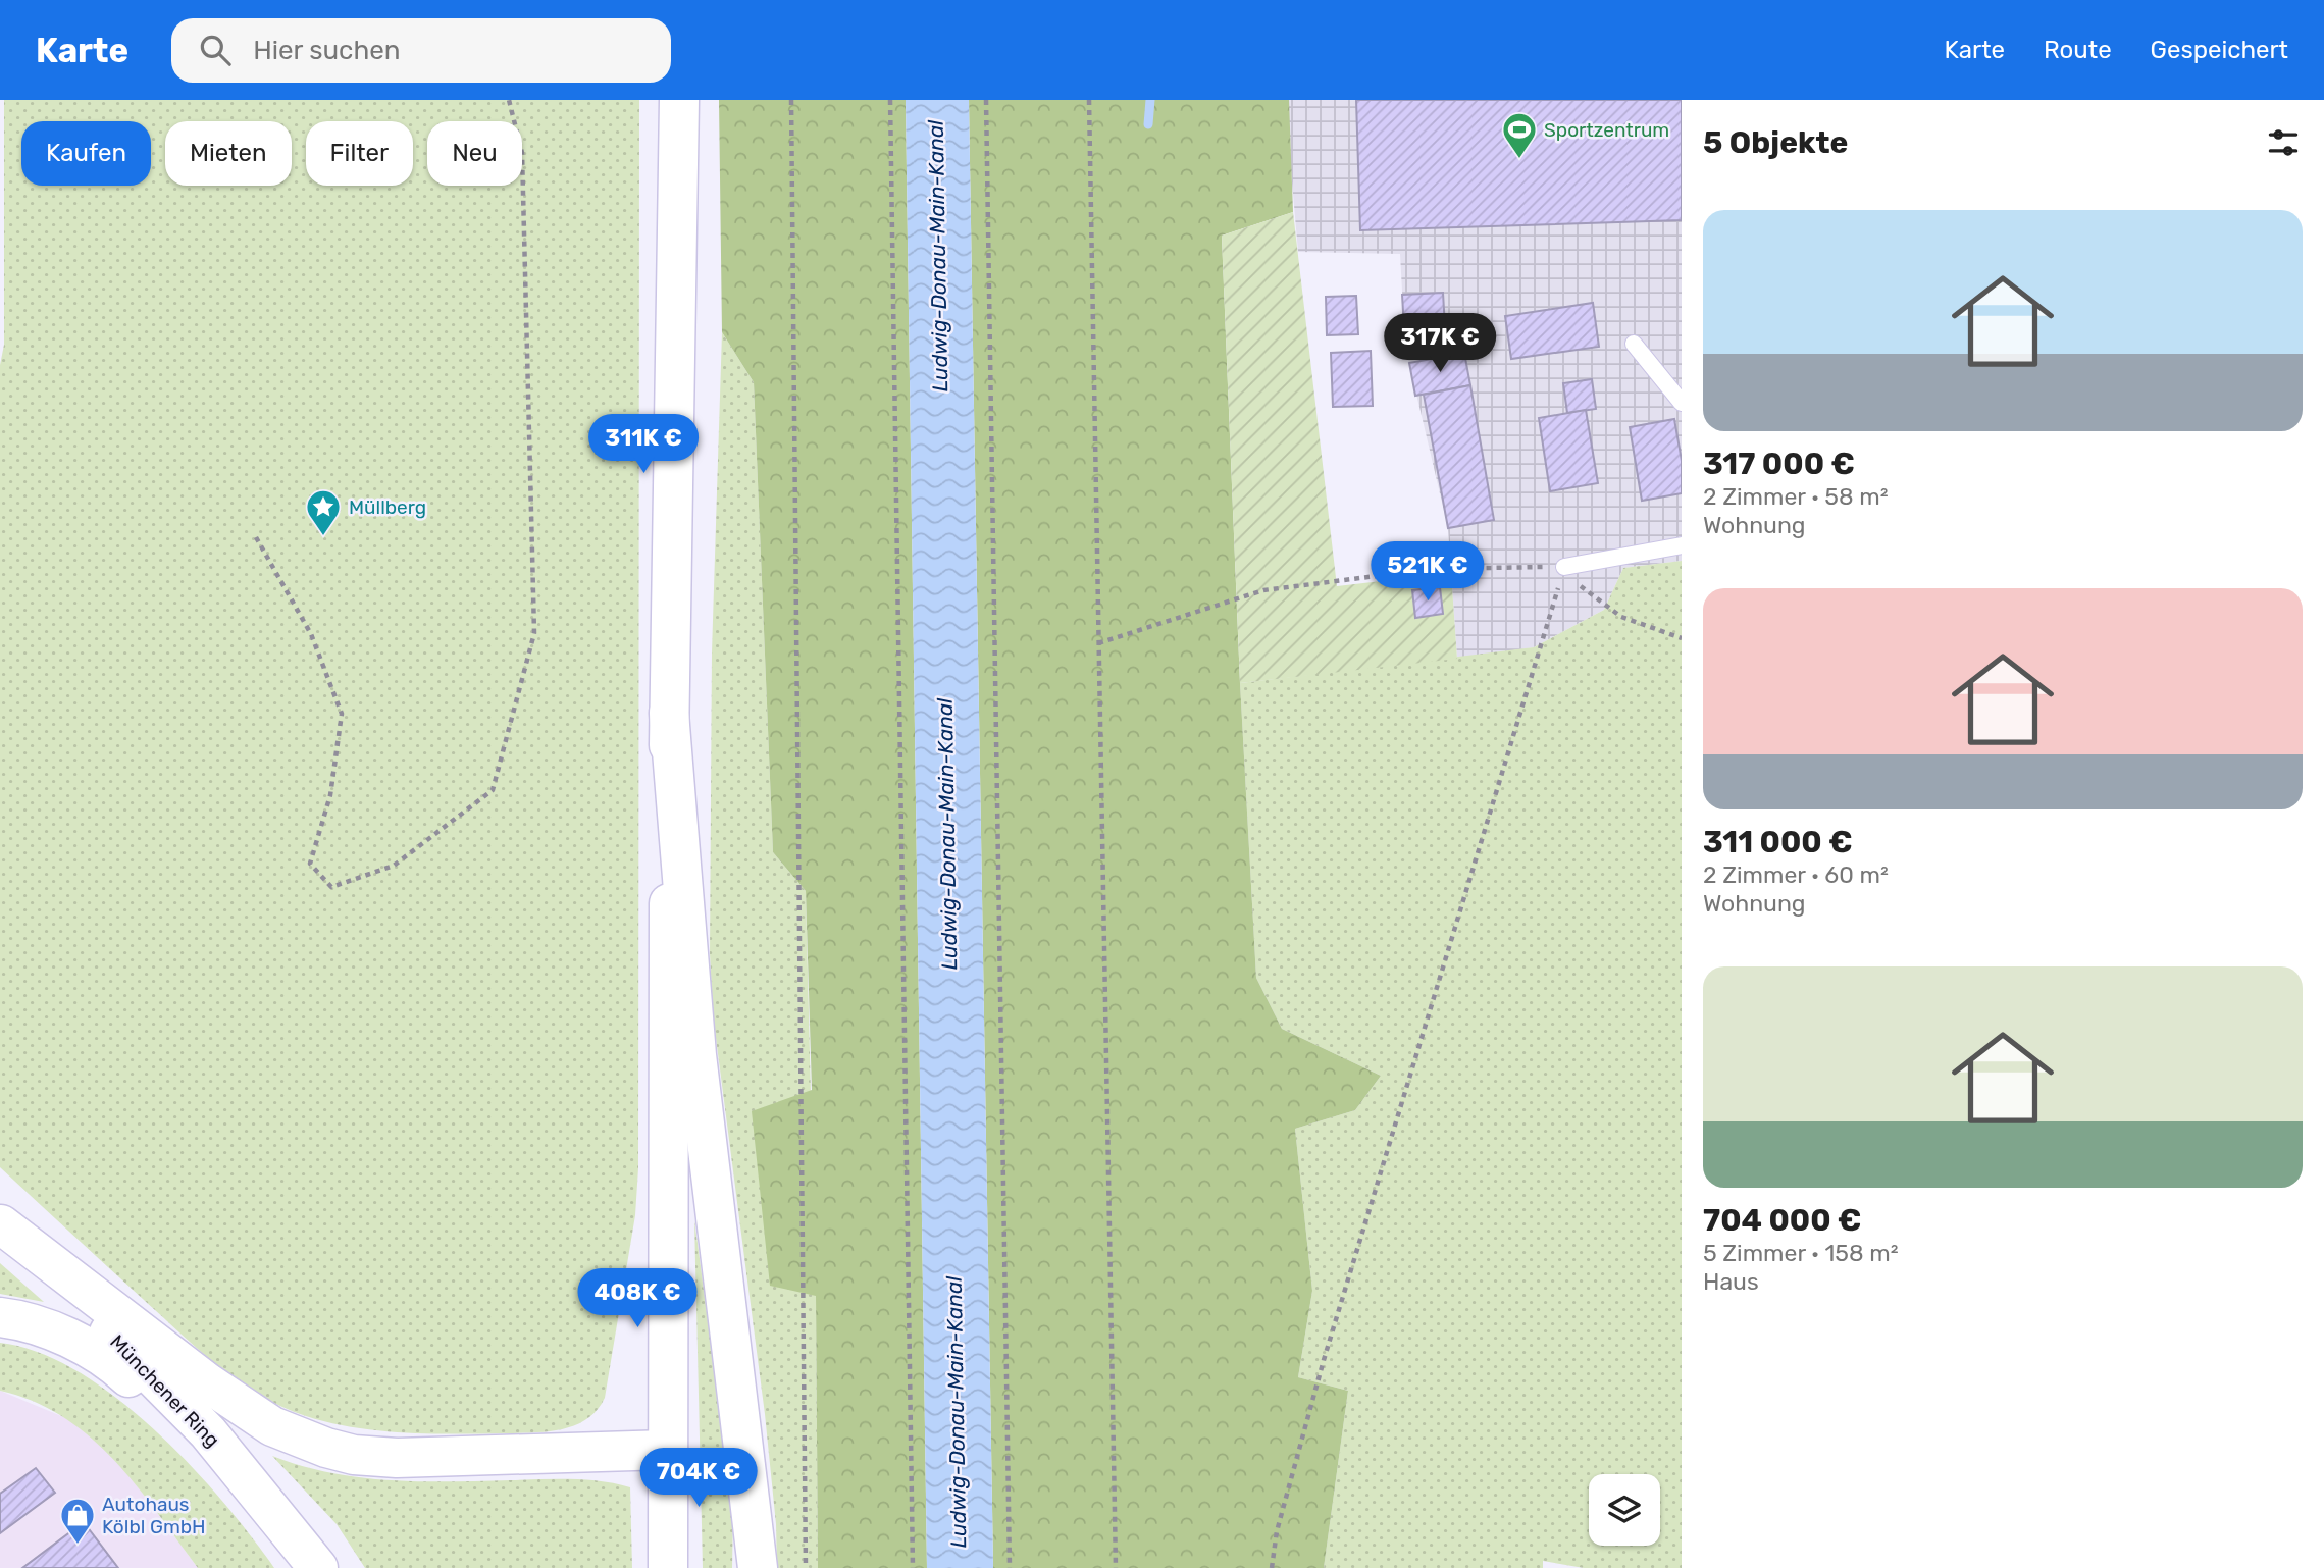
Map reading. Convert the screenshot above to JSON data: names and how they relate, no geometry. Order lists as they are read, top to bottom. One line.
{"streets":{"main road":["Münchener Ring"]},"water":["Ludwig-Donau-Main-Kanal"],"places":{"sports":["Sportzentrum"],"place":["Müllberg"],"shop":["Autohaus Kölbl GmbH"]},"page":{"header":"Karte","search":"Hier suchen","nav":["Karte","Route","Gespeichert"],"heading":"5 Objekte","chip":["Kaufen","Mieten","Filter","Neu"],"list":[{"name":"317 000 €","note":"2 Zimmer · 58 m² · Wohnung"},{"name":"311 000 €","note":"2 Zimmer · 60 m² · Wohnung"},{"name":"704 000 €","note":"5 Zimmer · 158 m² · Haus"}],"price":["317K €","311K €","521K €","408K €","704K €"]}}
